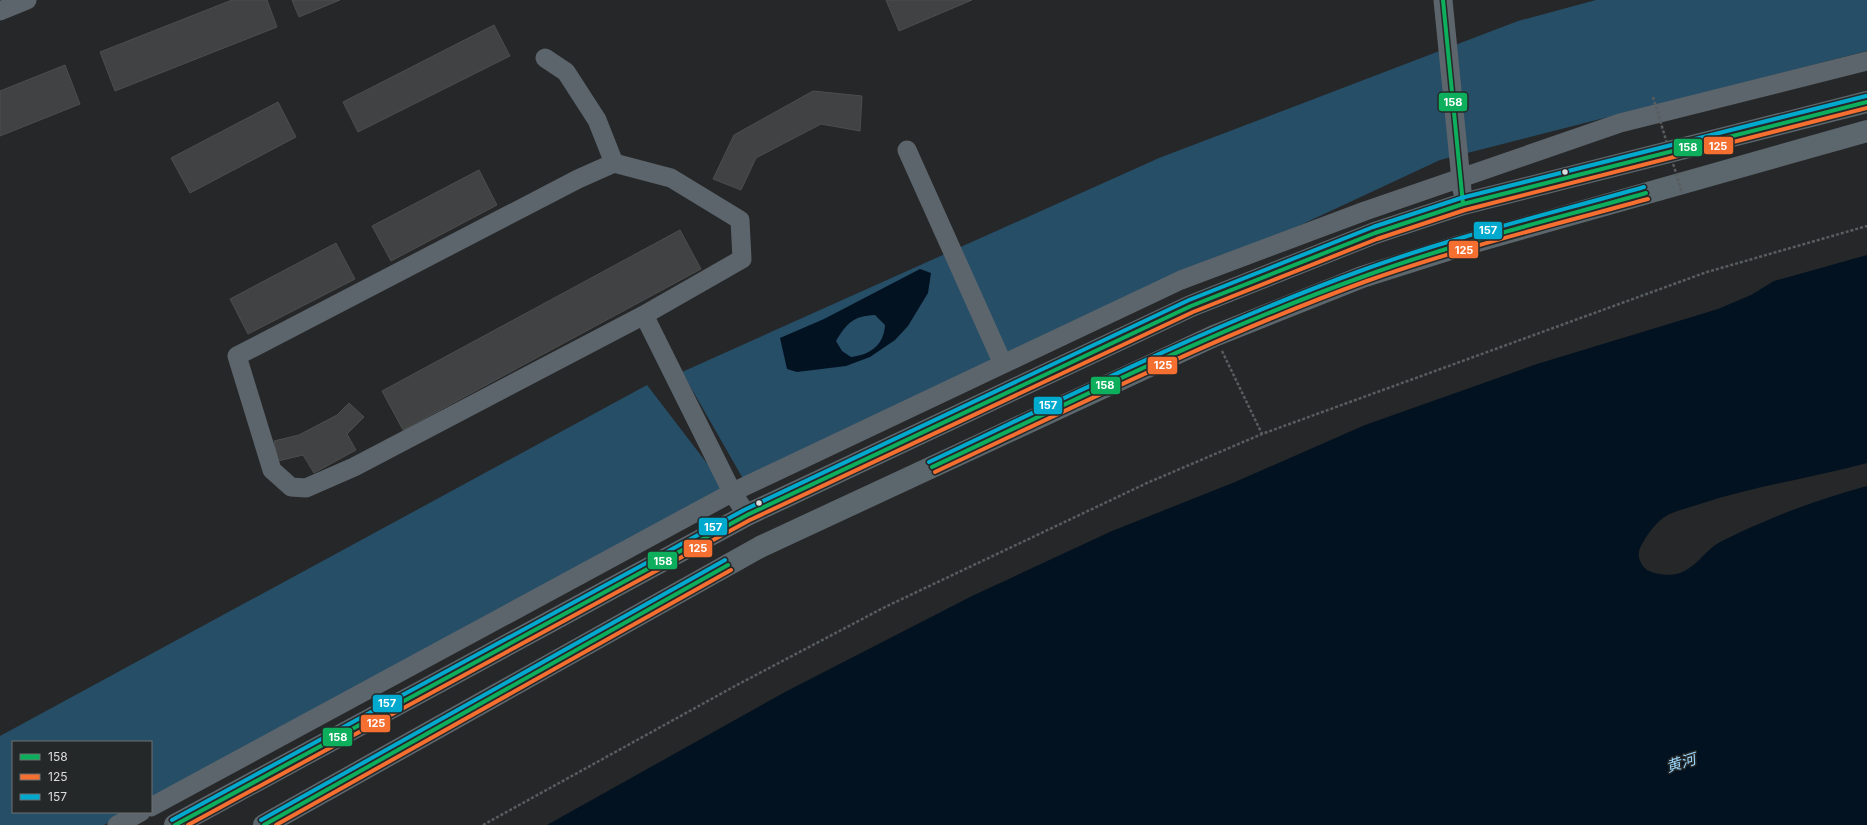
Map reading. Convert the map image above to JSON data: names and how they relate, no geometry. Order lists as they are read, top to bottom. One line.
{"water":["黄河"],"lines":["transit line 158","transit line 157","transit line 125"],"legend":["158","125","157"]}
